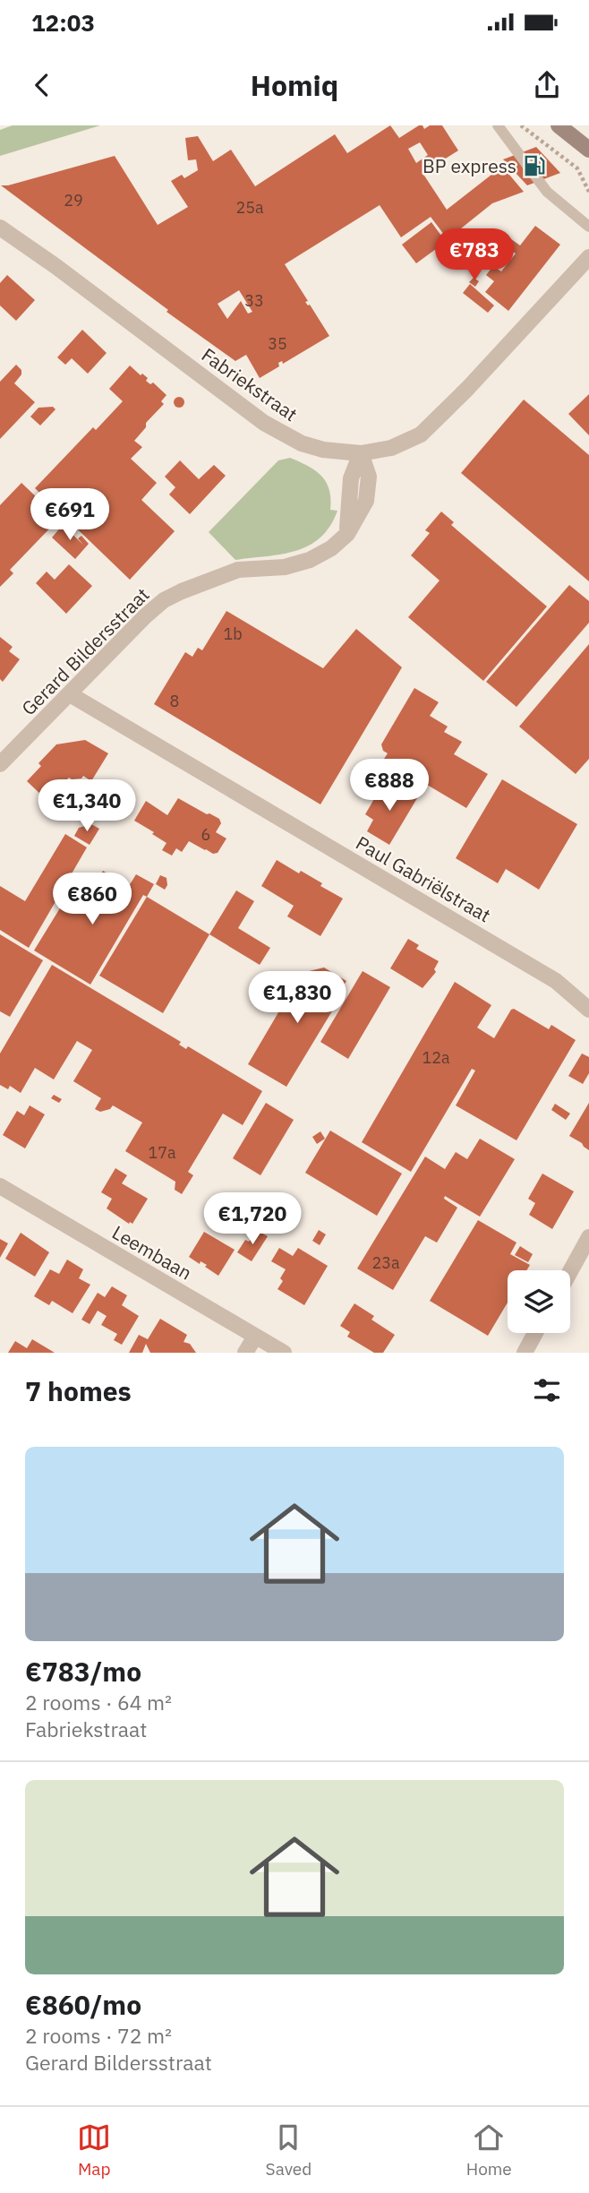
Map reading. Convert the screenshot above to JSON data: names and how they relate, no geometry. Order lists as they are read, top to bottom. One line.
{"streets":{"street":["Fabriekstraat","Gerard Bildersstraat","Paul Gabriëlstraat","Leembaan"]},"crossings":[["Fabriekstraat","Gerard Bildersstraat"],["Gerard Bildersstraat","Paul Gabriëlstraat"]],"places":{"fuel station":["BP express"]},"house_numbers":["29","25a","33","35","1b","8","6","12a","17a","23a"],"page":{"status":"12:03","header":"Homiq","price":["€783","€691","€888","€1,340","€860","€1,830","€1,720"],"heading":"7 homes","list":[{"name":"€783/mo","note":"2 rooms · 64 m² · Fabriekstraat"},{"name":"€860/mo","note":"2 rooms · 72 m² · Gerard Bildersstraat"}],"tabs":["Map","Saved","Home"]}}
